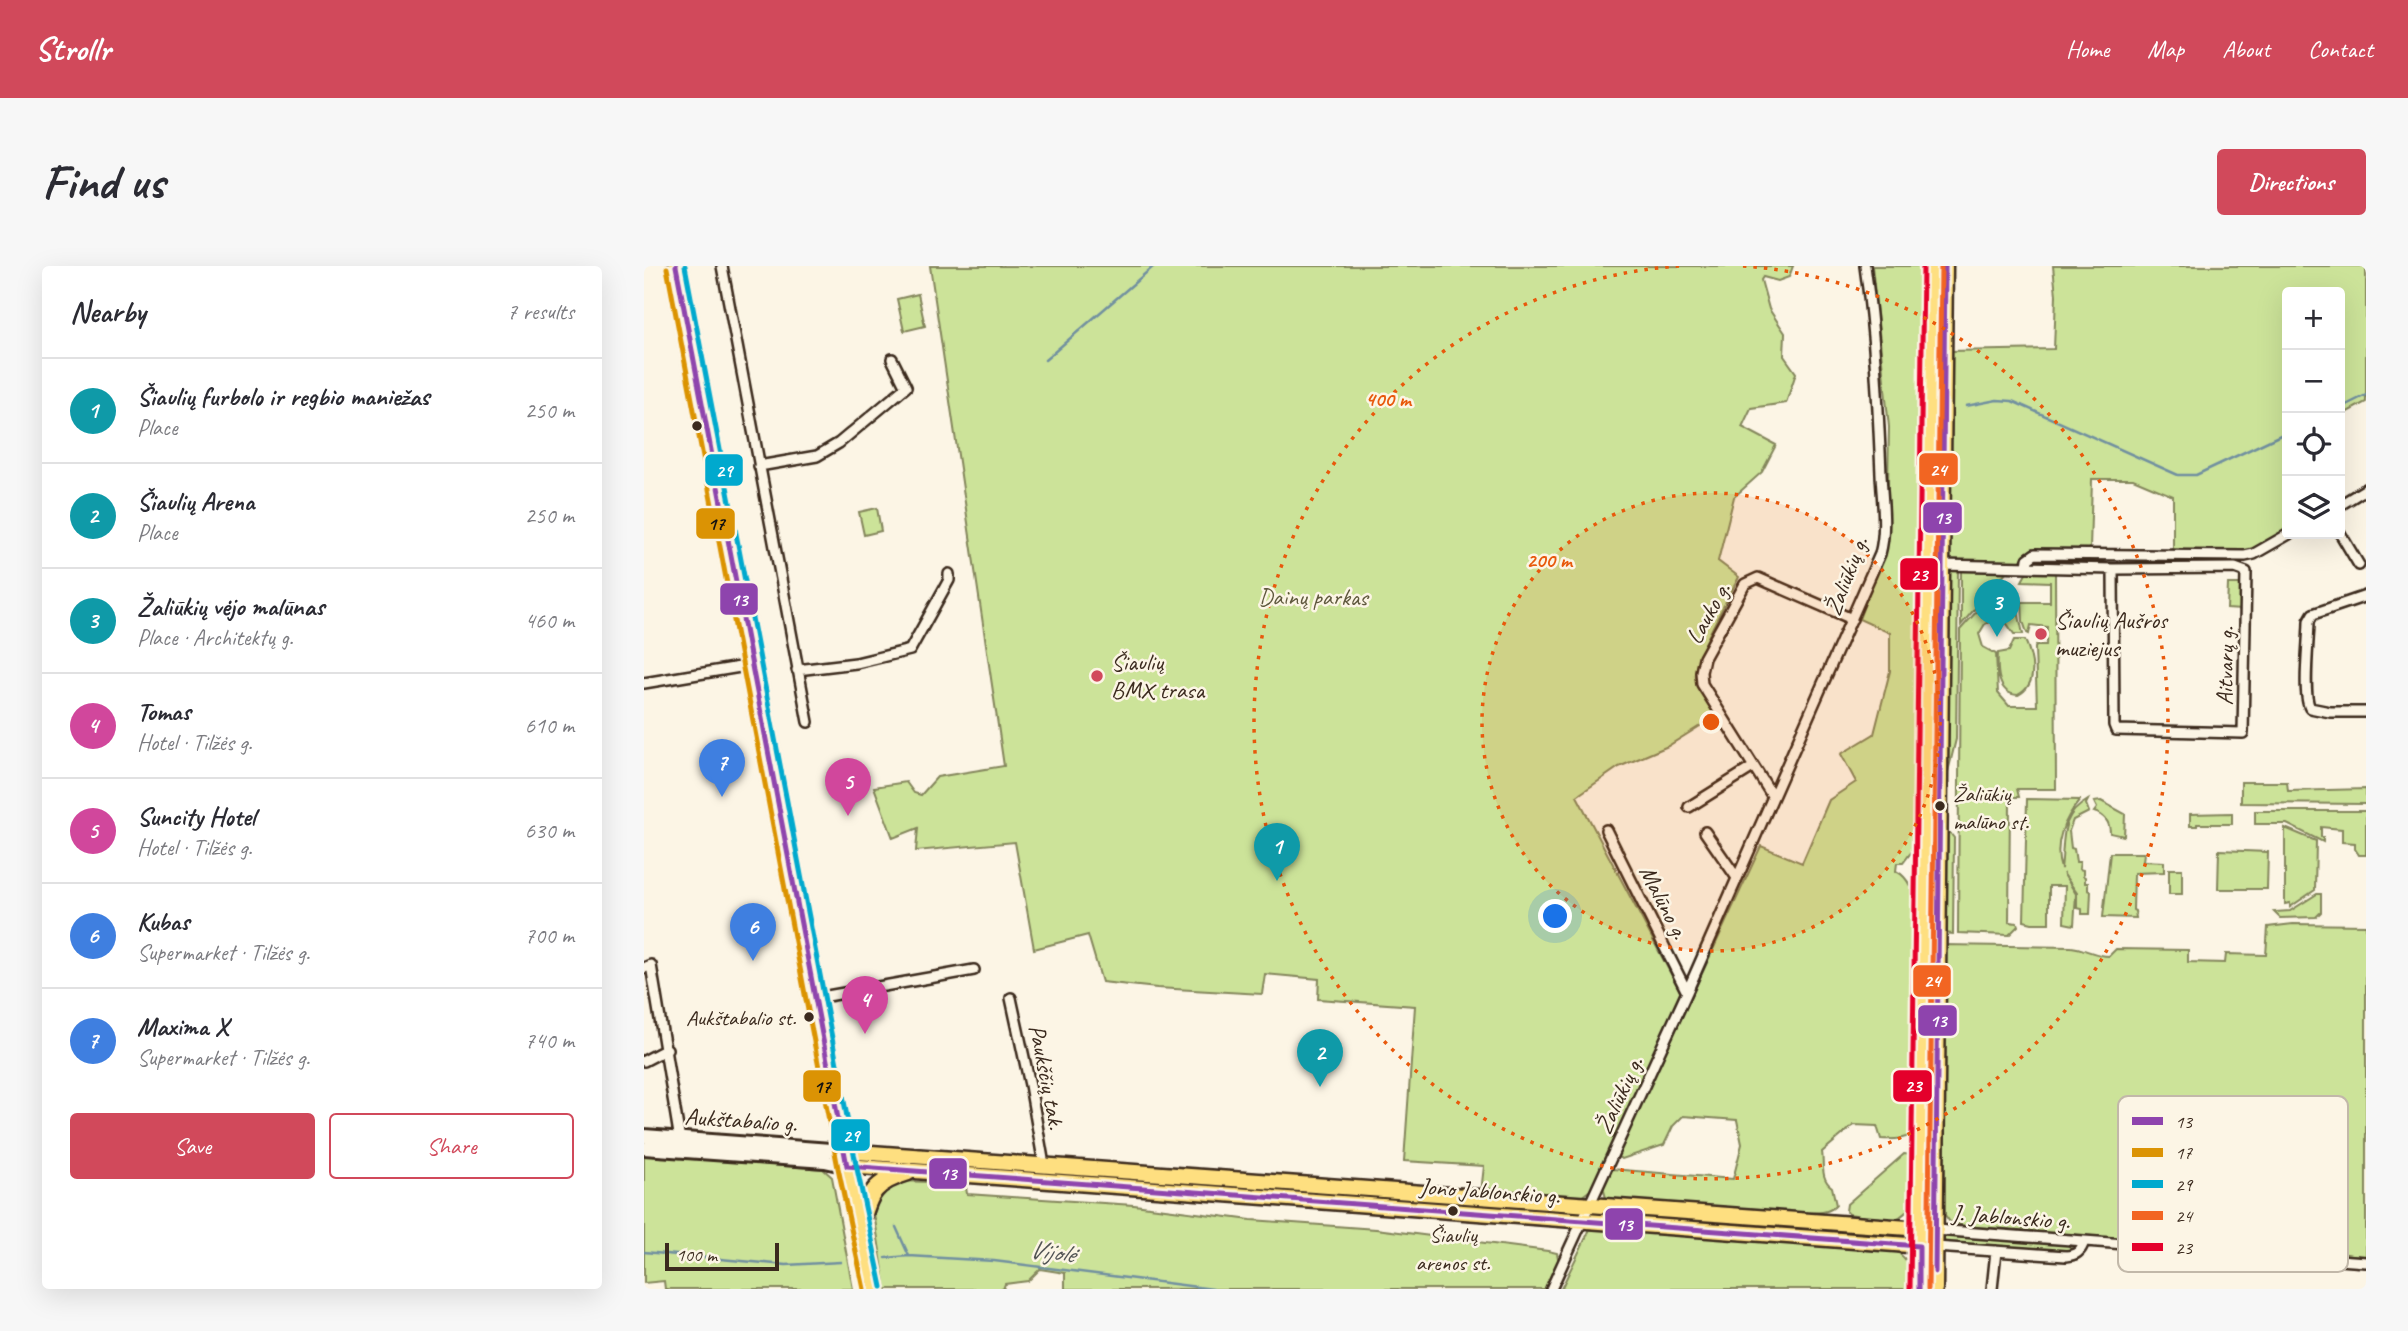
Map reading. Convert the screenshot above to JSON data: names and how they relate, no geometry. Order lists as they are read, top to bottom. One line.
{"streets":{"main road":["Aukštabalio g.","Jono Jablonskio g."],"street":["Žaliūkių g.","Lauko g.","Aitvarų g.","Malūno g.","Paukščių tak.","J. Jablonskio g."]},"crossings":[["Žaliūkių g.","Lauko g."],["Žaliūkių g.","Malūno g."],["Žaliūkių g.","Jono Jablonskio g."],["Paukščių tak.","Aukštabalio g."],["Paukščių tak.","Jono Jablonskio g."],["Aukštabalio g.","Jono Jablonskio g."],["Jono Jablonskio g.","J. Jablonskio g."]],"water":["Vijolė"],"parks":["Dainų parkas"],"places":["Šiaulių Aušros muziejus","Šiaulių BMX trasa","Žaliūkių malūno st.","Aukštabalio st.","Šiaulių arenos st."],"lines":["transit line 13","transit line 29","transit line 24","transit line 23","transit line 17"],"legend":["13","17","29","24","23"],"scale_bar":"100 m","page":{"header":"Strollr","nav":["Home","Map","About","Contact"],"buttons":["Directions",["Save","Share"]],"title":"Find us","heading":["Nearby","7 results"],"map_buttons":["+","−"],"list":[{"mark":"1","name":"Šiaulių furbolo ir regbio maniežas","note":"Place","value":"250 m"},{"mark":"2","name":"Šiaulių Arena","note":"Place","value":"250 m"},{"mark":"3","name":"Žaliūkių vėjo malūnas","note":"Place · Architektų g.","value":"460 m"},{"mark":"4","name":"Tomas","note":"Hotel · Tilžės g.","value":"610 m"},{"mark":"5","name":"Suncity Hotel","note":"Hotel · Tilžės g.","value":"630 m"},{"mark":"6","name":"Kubas","note":"Supermarket · Tilžės g.","value":"700 m"},{"mark":"7","name":"Maxima X","note":"Supermarket · Tilžės g.","value":"740 m"}],"pins":["3","7","5","1","6","4","2"],"scale":"100 m"},"rings":["400 m","200 m"]}
